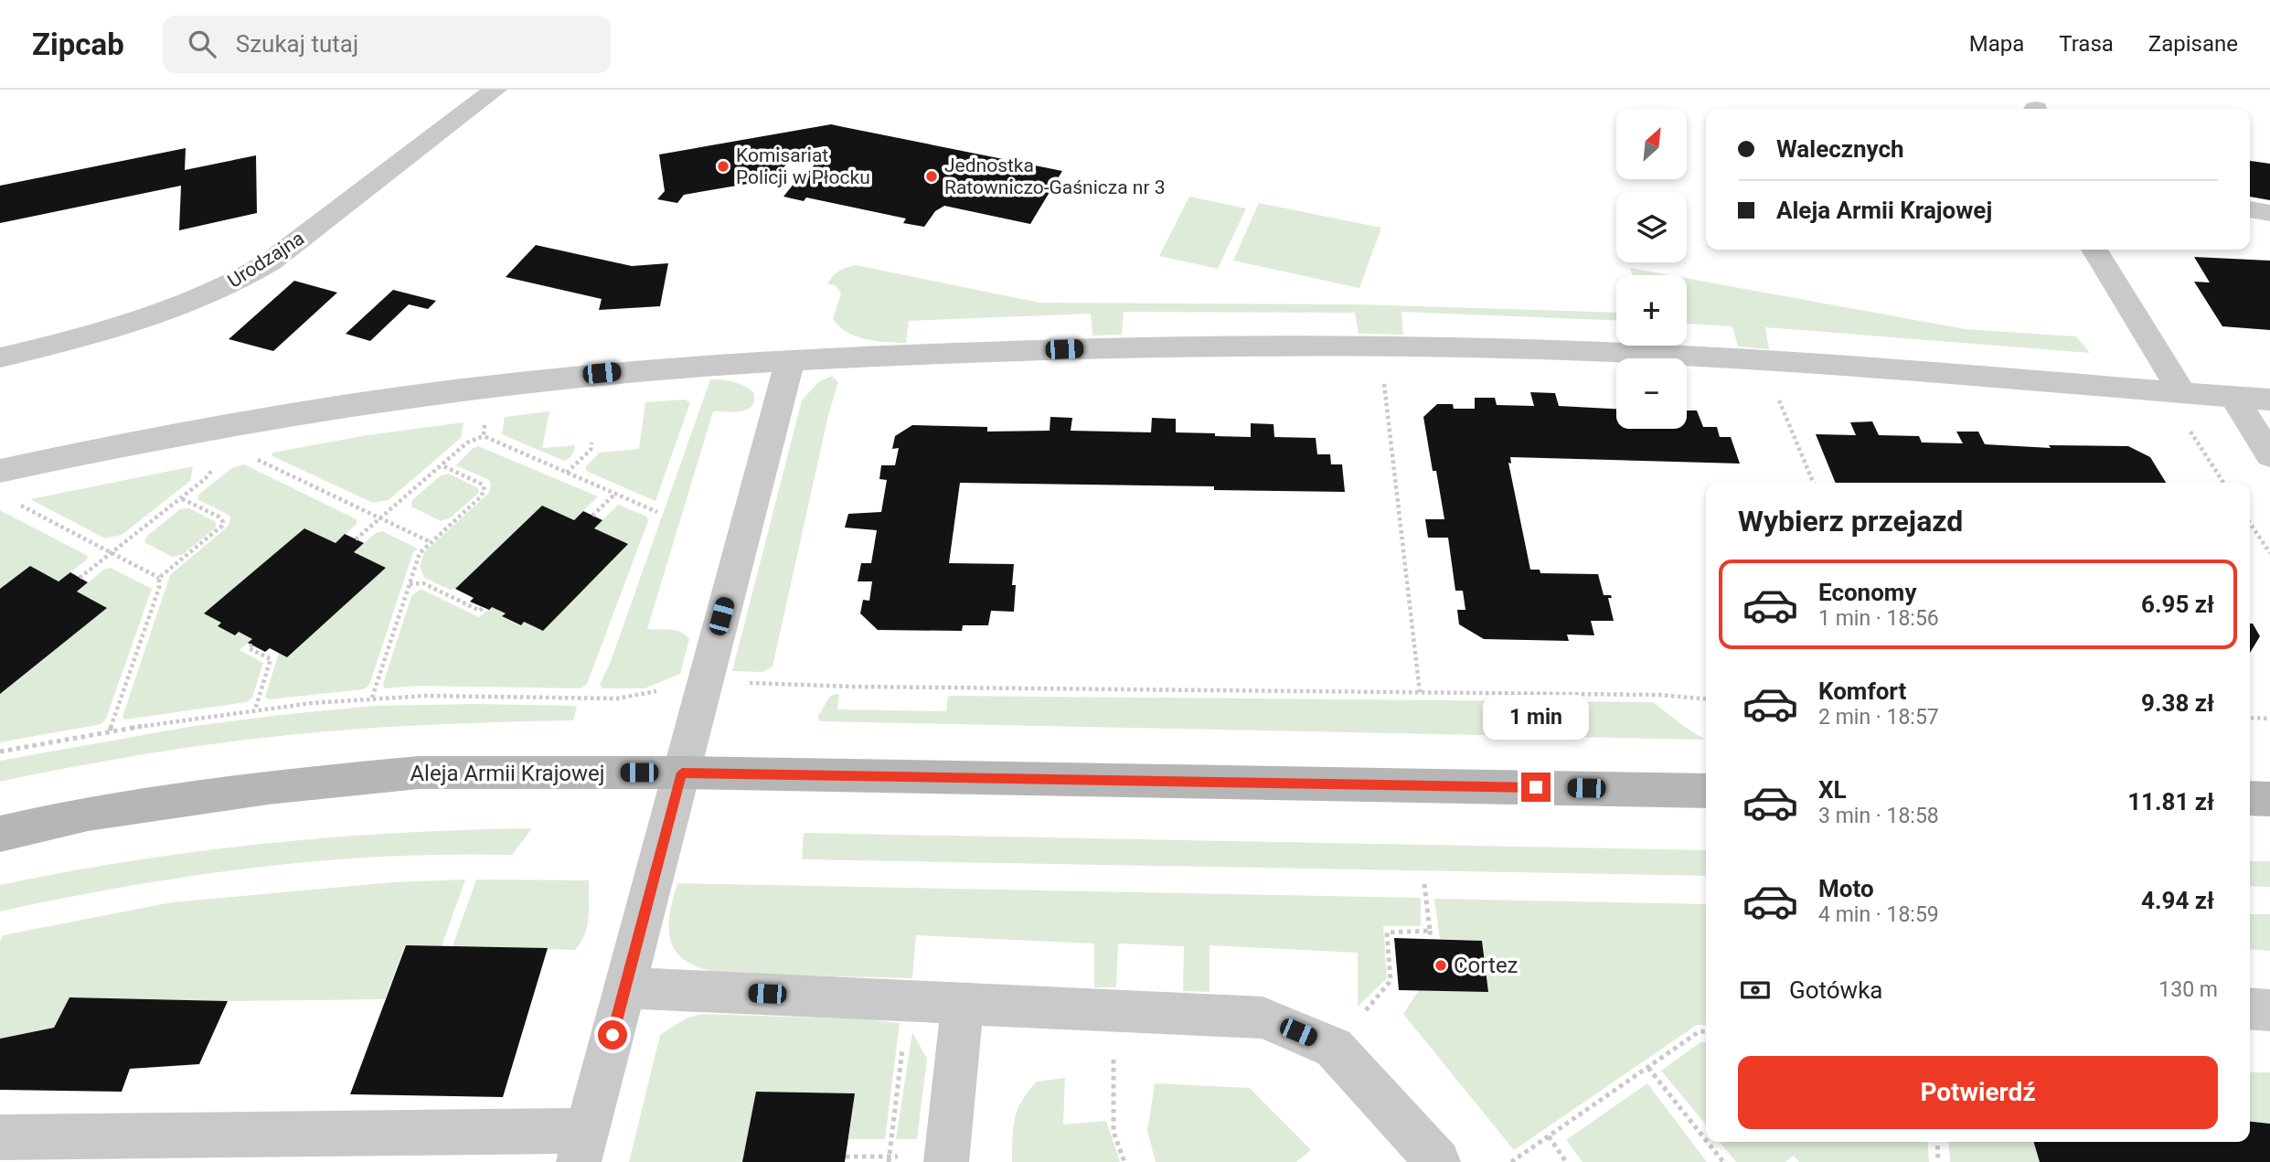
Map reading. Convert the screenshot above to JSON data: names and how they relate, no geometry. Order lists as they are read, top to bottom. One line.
{"streets":{"street":["Urodzajna","Aleja Armii Krajowej"]},"places":["Komisariat Policji w Płocku","Jednostka Ratowniczo-Gaśnicza nr 3","Cortez"],"north":"top right","page":{"header":"Zipcab","search":"Szukaj tutaj","nav":["Mapa","Trasa","Zapisane"],"map_buttons":["+","−"],"banner":["Walecznych","Aleja Armii Krajowej"],"heading":"Wybierz przejazd","list":[{"name":"Economy","note":"1 min · 18:56","value":"6.95 zł"},{"name":"Komfort","note":"2 min · 18:57","value":"9.38 zł"},{"name":"XL","note":"3 min · 18:58","value":"11.81 zł"},{"name":"Moto","note":"4 min · 18:59","value":"4.94 zł"}],"bubble":"1 min","pay":["Gotówka","130 m"],"buttons":"Potwierdź"}}
